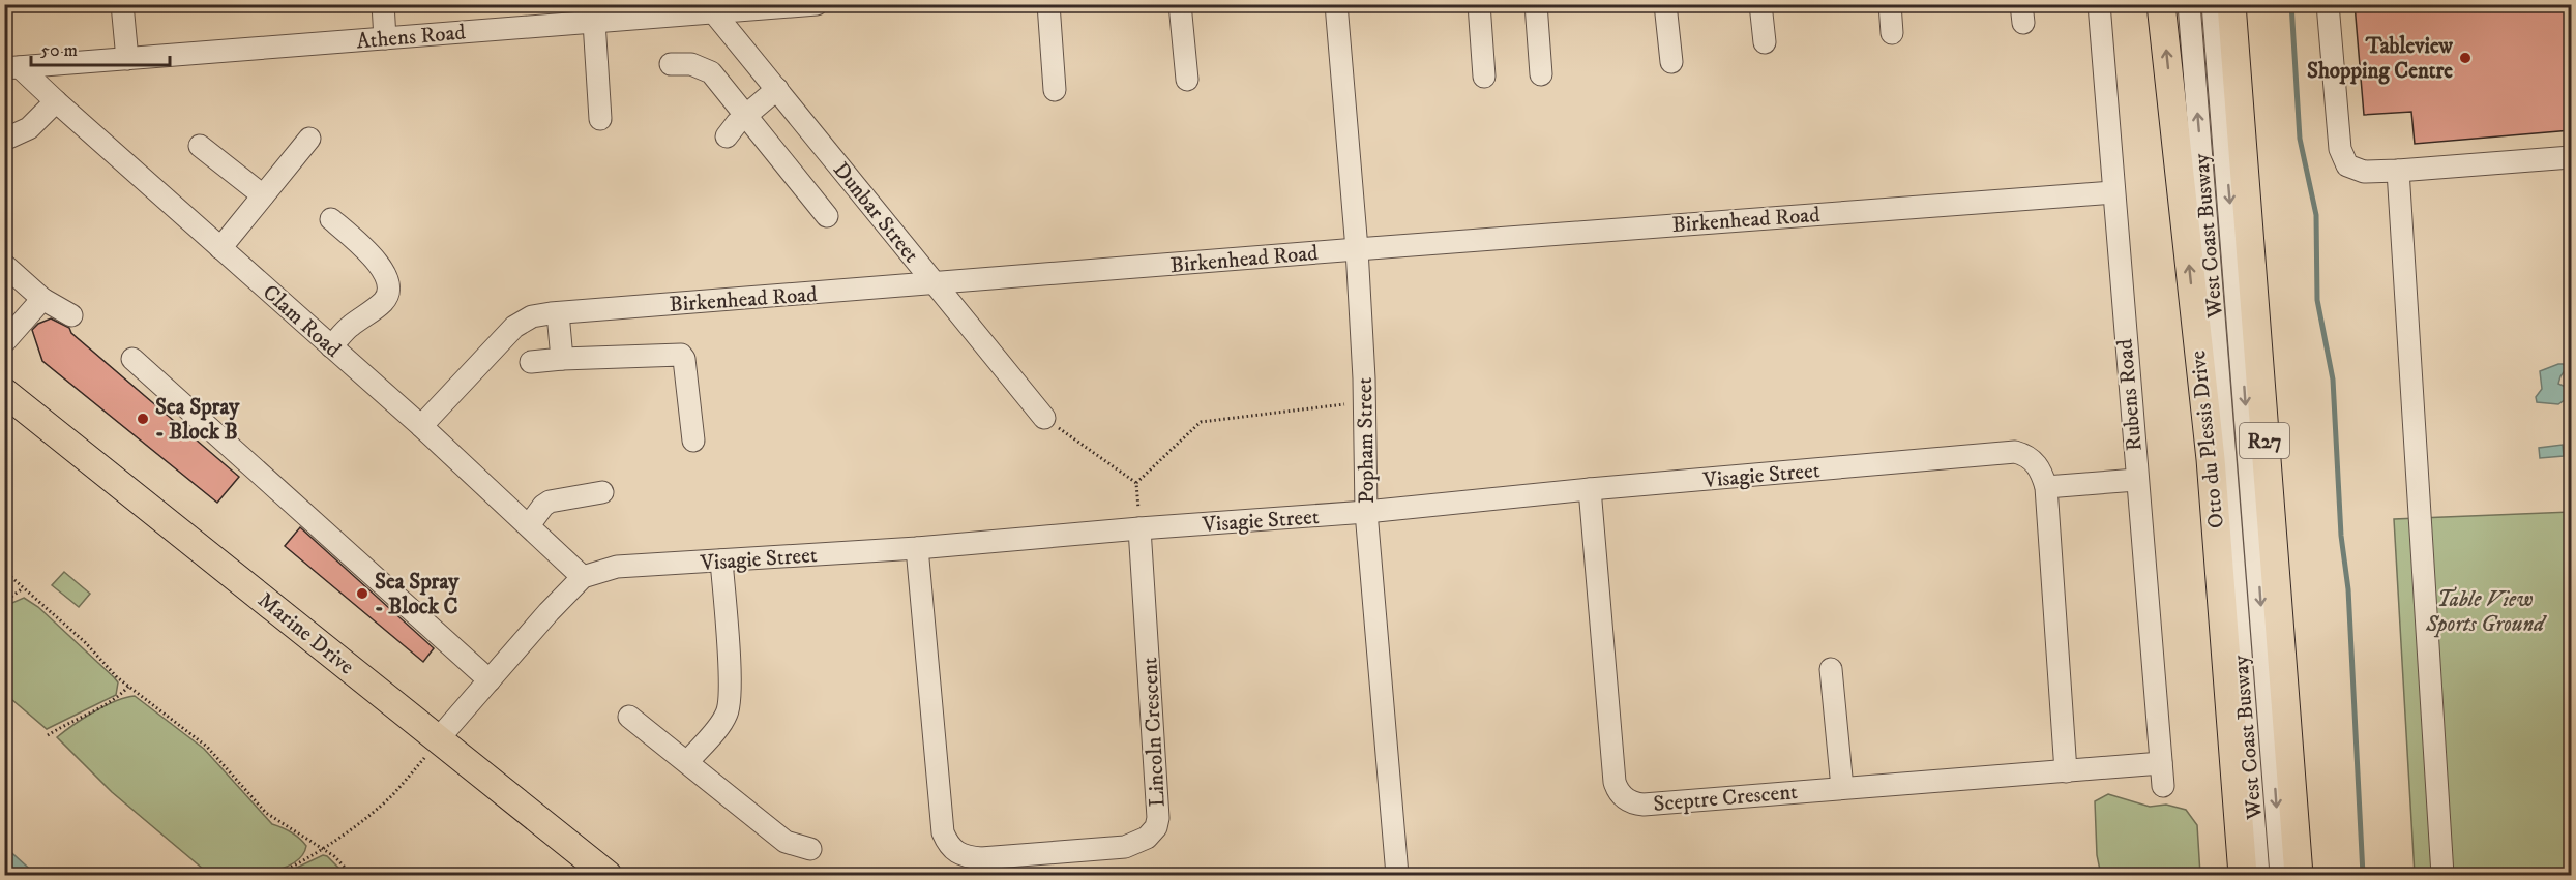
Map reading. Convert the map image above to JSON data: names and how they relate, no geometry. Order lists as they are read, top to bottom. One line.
{"streets":{"main road":["Otto du Plessis Drive","R27","Marine Drive"],"street":["Athens Road","Dunbar Street","Birkenhead Road","West Coast Busway","Clam Road","Rubens Road","Popham Street","Visagie Street","Lincoln Crescent","Sceptre Crescent"]},"crossings":[["Athens Road","Dunbar Street"],["Athens Road","Clam Road"],["Dunbar Street","Birkenhead Road"],["Birkenhead Road","Clam Road"],["Birkenhead Road","Rubens Road"],["Birkenhead Road","Popham Street"],["Clam Road","Visagie Street"],["Rubens Road","Sceptre Crescent"],["Popham Street","Visagie Street"],["Visagie Street","Lincoln Crescent"],["Visagie Street","Sceptre Crescent"]],"parks":["Table View Sports Ground"],"places":["Tableview Shopping Centre","Sea Spray - Block B","Sea Spray - Block C"],"scale_bar":"50 m"}
